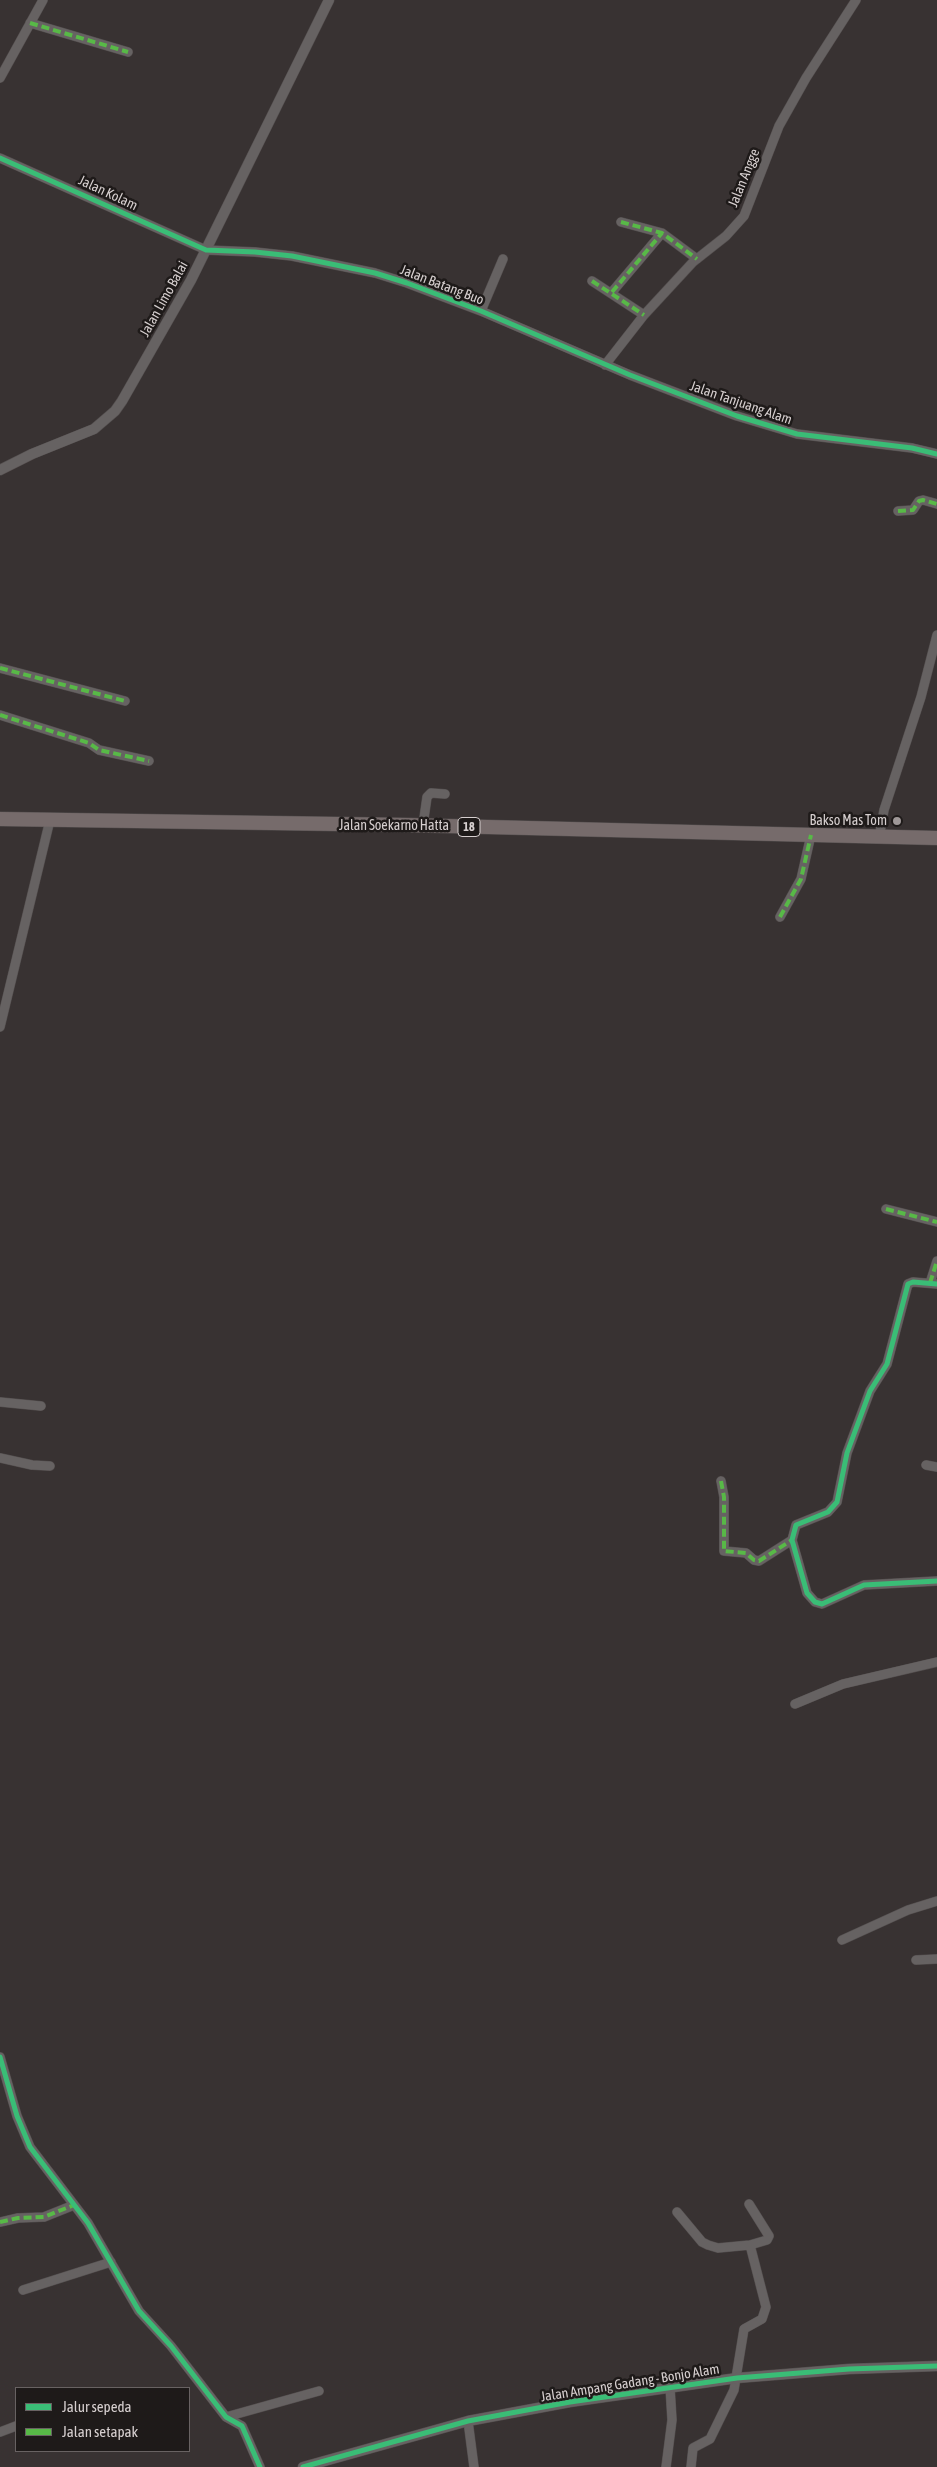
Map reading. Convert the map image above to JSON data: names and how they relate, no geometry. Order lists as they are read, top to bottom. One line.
{"streets":{"highway":["Jalan Soekarno Hatta","18"],"street":["Jalan Angge","Jalan Kolam","Jalan Batang Buo","Jalan Limo Balai","Jalan Tanjuang Alam","Jalan Ampang Gadang - Bonjo Alam"]},"crossings":[["Jalan Angge","Jalan Batang Buo"],["Jalan Kolam","Jalan Batang Buo"],["Jalan Kolam","Jalan Limo Balai"],["Jalan Batang Buo","Jalan Limo Balai"],["Jalan Batang Buo","Jalan Tanjuang Alam"]],"places":["Bakso Mas Tom"],"legend":["Jalur sepeda","Jalan setapak"]}
